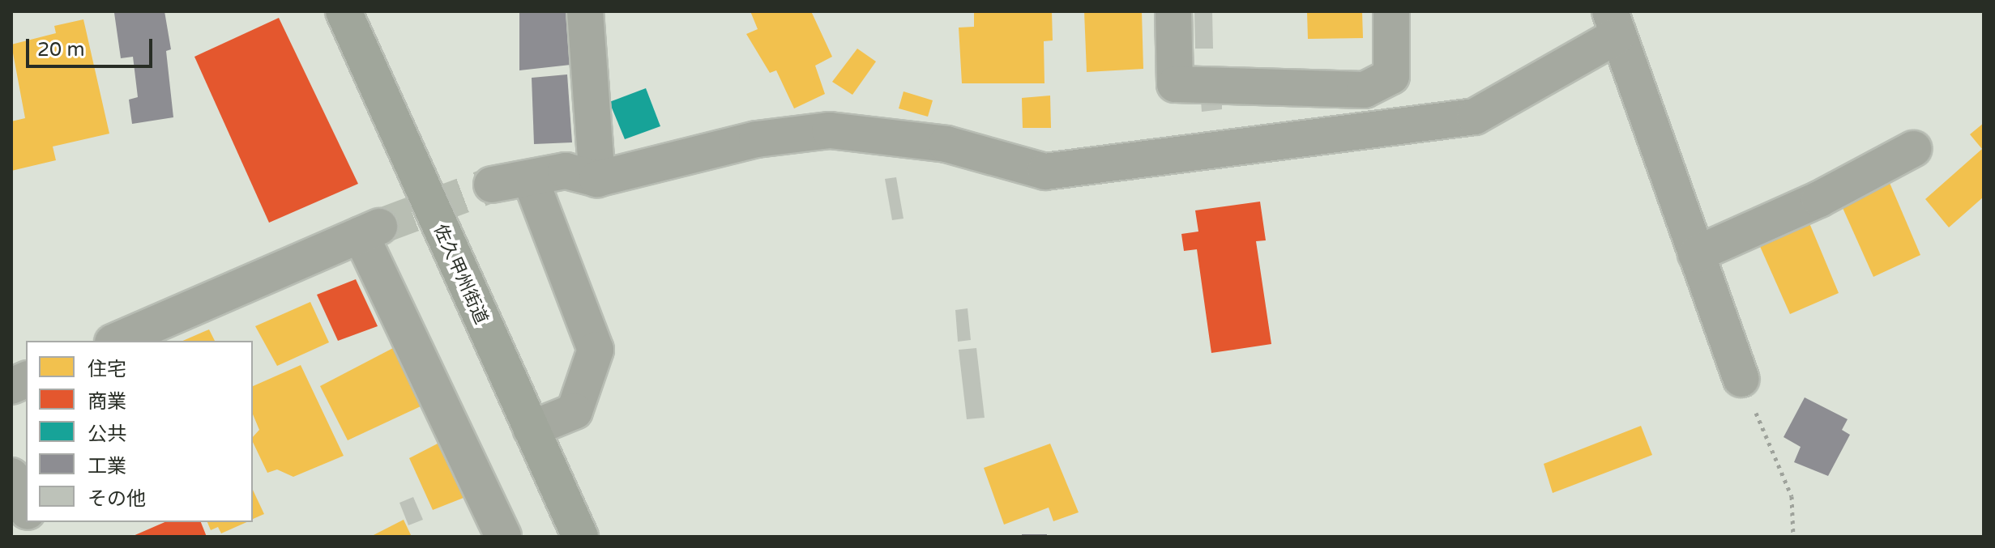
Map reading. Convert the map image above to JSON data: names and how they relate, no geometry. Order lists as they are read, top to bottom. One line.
{"streets":{"highway":["佐久甲州街道"]},"legend":["住宅","商業","公共","工業","その他"],"scale_bar":"20 m"}
